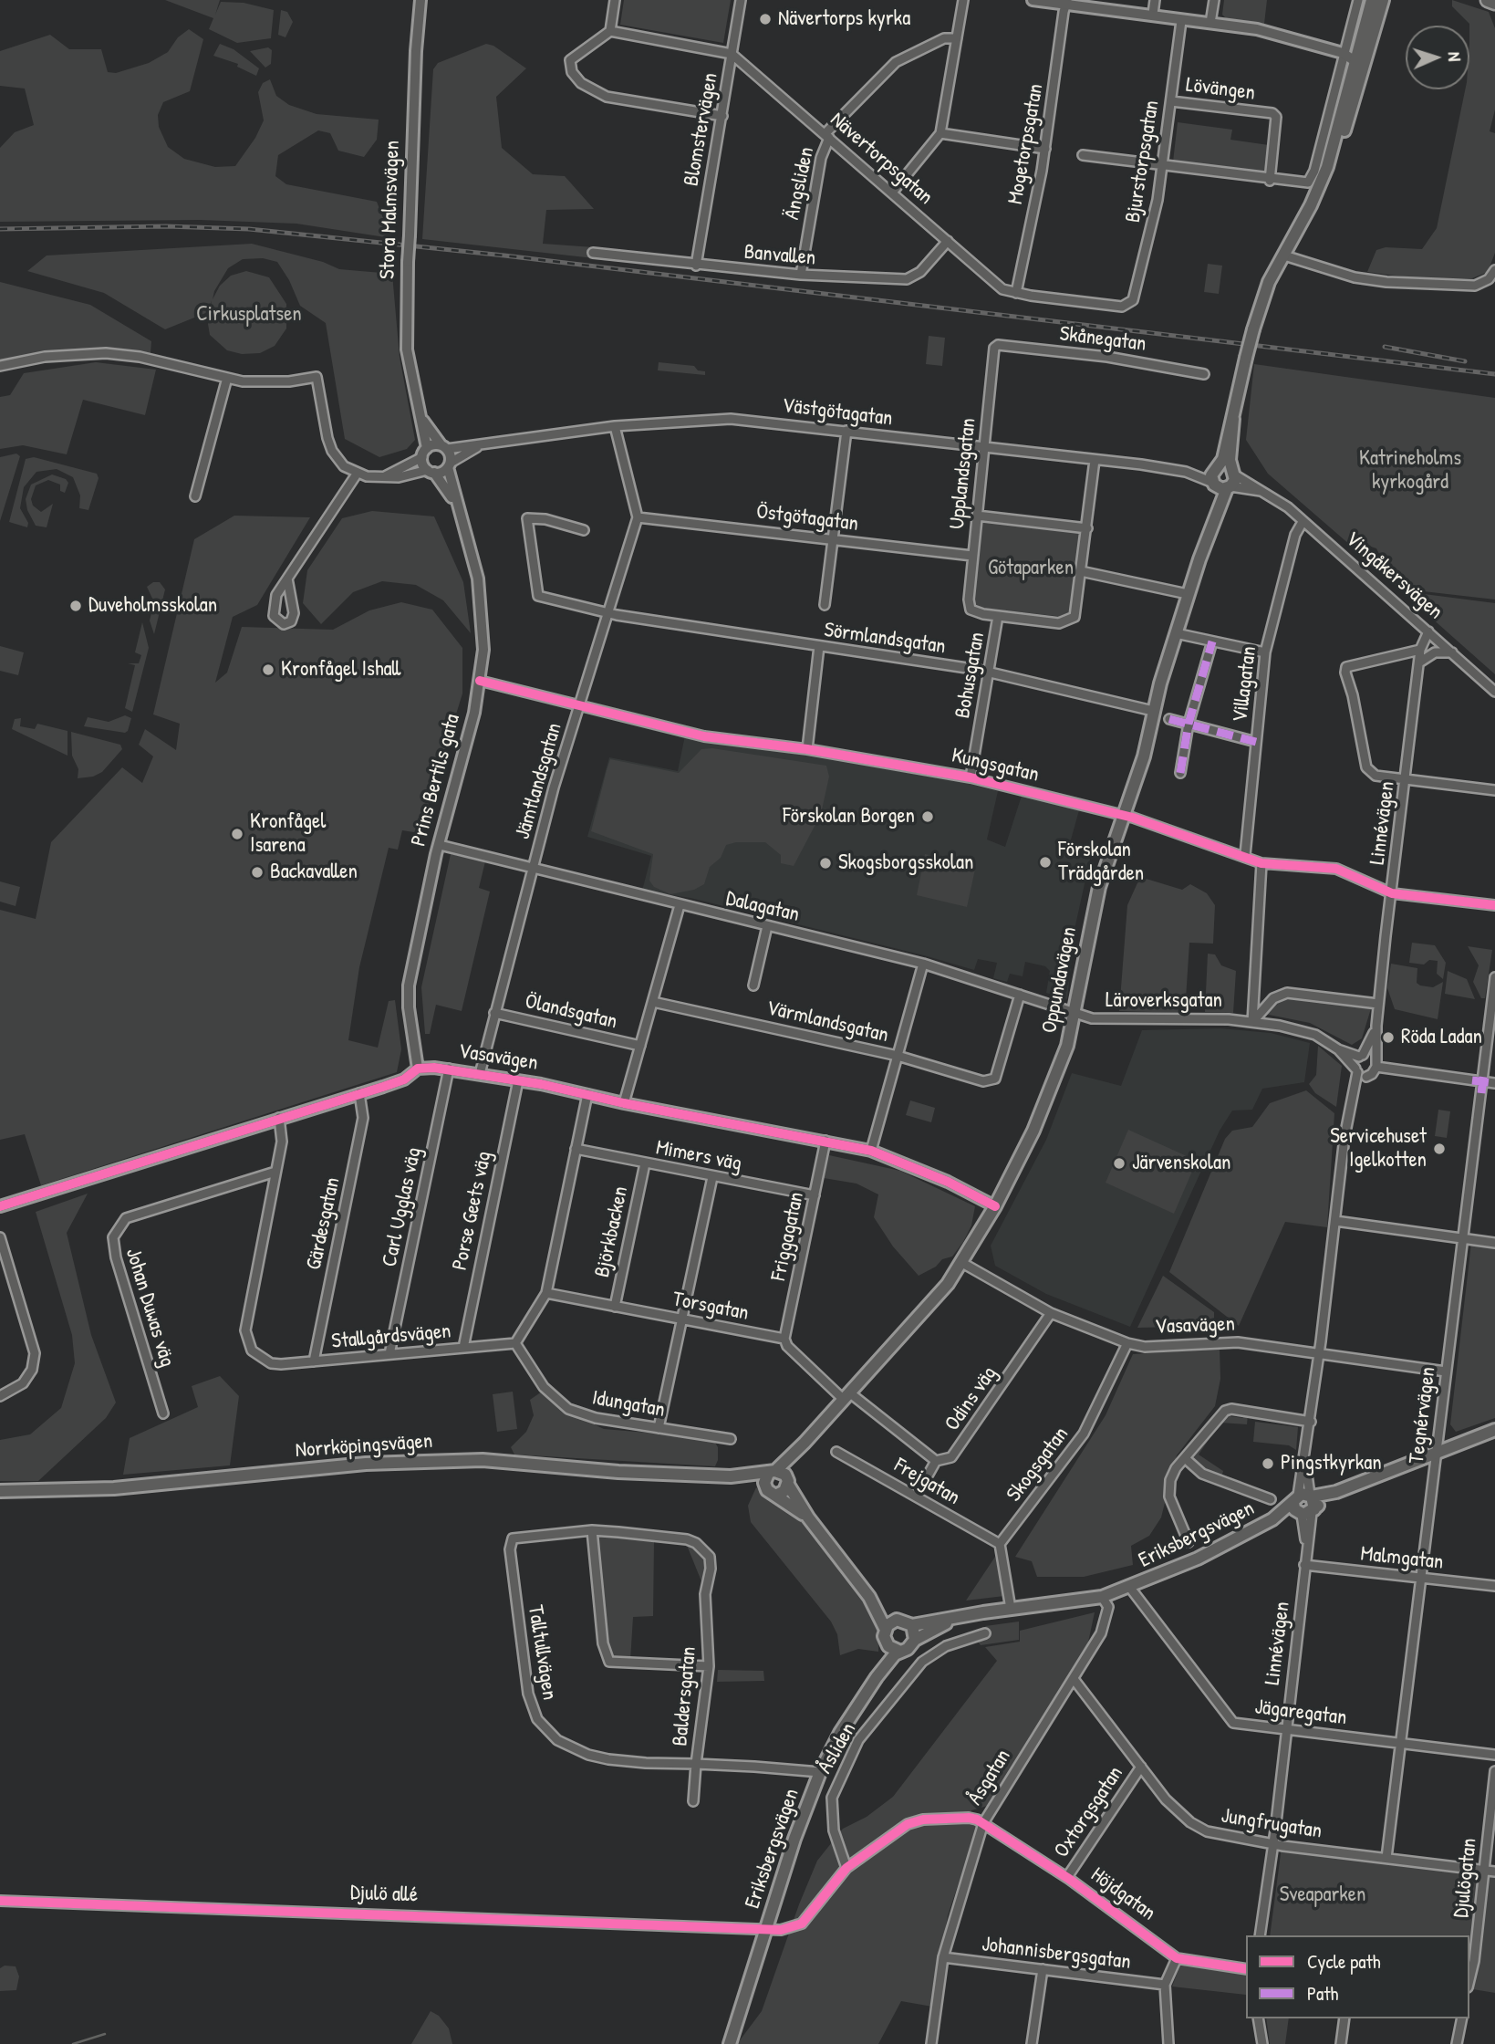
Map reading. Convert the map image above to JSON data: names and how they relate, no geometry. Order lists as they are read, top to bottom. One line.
{"streets":{"main road":["Oppundavägen","Norrköpingsvägen","Eriksbergsvägen"],"street":["Lövängen","Blomstervägen","Mogetorpsgatan","Nävertorpsgatan","Bjurstorpsgatan","Ängsliden","Stora Malmsvägen","Banvallen","Skånegatan","Västgötagatan","Upplandsgatan","Östgötagatan","Vingåkersvägen","Sörmlandsgatan","Bohusgatan","Villagatan","Kungsgatan","Prins Bertils gata","Jämtlandsgatan","Linnévägen","Dalagatan","Läroverksgatan","Ölandsgatan","Värmlandsgatan","Vasavägen","Mimers väg","Carl Ugglas väg","Porse Geets väg","Gärdesgatan","Björkbacken","Friggagatan","Torsgatan","Johan Duwas väg","Stallgårdsvägen","Odins väg","Idungatan","Tegnérvägen","Skogsgatan","Frejgatan","Malmgatan","Talltullvägen","Baldersgatan","Jägaregatan","Åsliden","Åsgatan","Oxtorgsgatan","Jungfrugatan","Djulögatan","Djulö allé","Höjdgatan","Johannisbergsgatan"]},"crossings":[["Lövängen","Bjurstorpsgatan"],["Blomstervägen","Nävertorpsgatan"],["Blomstervägen","Banvallen"],["Mogetorpsgatan","Nävertorpsgatan"],["Nävertorpsgatan","Bjurstorpsgatan"],["Nävertorpsgatan","Ängsliden"],["Nävertorpsgatan","Banvallen"],["Ängsliden","Banvallen"],["Stora Malmsvägen","Västgötagatan"],["Stora Malmsvägen","Prins Bertils gata"],["Skånegatan","Upplandsgatan"],["Västgötagatan","Upplandsgatan"],["Västgötagatan","Vingåkersvägen"],["Västgötagatan","Prins Bertils gata"],["Västgötagatan","Oppundavägen"],["Upplandsgatan","Östgötagatan"],["Upplandsgatan","Bohusgatan"],["Östgötagatan","Jämtlandsgatan"],["Vingåkersvägen","Villagatan"],["Vingåkersvägen","Linnévägen"],["Vingåkersvägen","Oppundavägen"],["Sörmlandsgatan","Bohusgatan"],["Sörmlandsgatan","Jämtlandsgatan"],["Sörmlandsgatan","Oppundavägen"],["Bohusgatan","Kungsgatan"],["Villagatan","Kungsgatan"],["Kungsgatan","Prins Bertils gata"],["Kungsgatan","Jämtlandsgatan"],["Kungsgatan","Linnévägen"],["Kungsgatan","Oppundavägen"],["Prins Bertils gata","Dalagatan"],["Prins Bertils gata","Vasavägen"],["Jämtlandsgatan","Dalagatan"],["Jämtlandsgatan","Ölandsgatan"],["Jämtlandsgatan","Vasavägen"],["Linnévägen","Läroverksgatan"],["Linnévägen","Eriksbergsvägen"],["Linnévägen","Malmgatan"],["Linnévägen","Jägaregatan"],["Linnévägen","Jungfrugatan"],["Dalagatan","Oppundavägen"],["Dalagatan","Läroverksgatan"],["Dalagatan","Ölandsgatan"],["Dalagatan","Värmlandsgatan"],["Oppundavägen","Läroverksgatan"],["Oppundavägen","Vasavägen"],["Oppundavägen","Norrköpingsvägen"],["Läroverksgatan","Tegnérvägen"],["Ölandsgatan","Värmlandsgatan"],["Ölandsgatan","Vasavägen"],["Vasavägen","Carl Ugglas väg"],["Vasavägen","Porse Geets väg"],["Vasavägen","Gärdesgatan"],["Vasavägen","Friggagatan"],["Vasavägen","Stallgårdsvägen"],["Vasavägen","Odins väg"],["Vasavägen","Tegnérvägen"],["Vasavägen","Skogsgatan"],["Mimers väg","Björkbacken"],["Mimers väg","Friggagatan"],["Carl Ugglas väg","Stallgårdsvägen"],["Porse Geets väg","Stallgårdsvägen"],["Gärdesgatan","Stallgårdsvägen"],["Björkbacken","Torsgatan"],["Friggagatan","Torsgatan"],["Johan Duwas väg","Stallgårdsvägen"],["Stallgårdsvägen","Idungatan"],["Odins väg","Frejgatan"],["Tegnérvägen","Eriksbergsvägen"],["Tegnérvägen","Malmgatan"],["Tegnérvägen","Jägaregatan"],["Tegnérvägen","Jungfrugatan"],["Skogsgatan","Frejgatan"],["Eriksbergsvägen","Talltullvägen"],["Eriksbergsvägen","Jägaregatan"],["Eriksbergsvägen","Åsgatan"],["Eriksbergsvägen","Djulö allé"],["Talltullvägen","Baldersgatan"],["Åsgatan","Jungfrugatan"],["Åsgatan","Höjdgatan"],["Åsgatan","Johannisbergsgatan"],["Oxtorgsgatan","Jungfrugatan"],["Oxtorgsgatan","Höjdgatan"],["Jungfrugatan","Djulögatan"]],"parks":["Cirkusplatsen","Katrineholms kyrkogård","Götaparken","Sveaparken"],"places":["Nävertorps kyrka","Duveholmsskolan","Kronfågel Ishall","Förskolan Borgen","Kronfågel Isarena","Förskolan Trädgården","Skogsborgsskolan","Backavallen","Röda Ladan","Servicehuset Igelkotten","Järvenskolan","Pingstkyrkan"],"legend":["Cycle path","Path"],"north":"right"}
